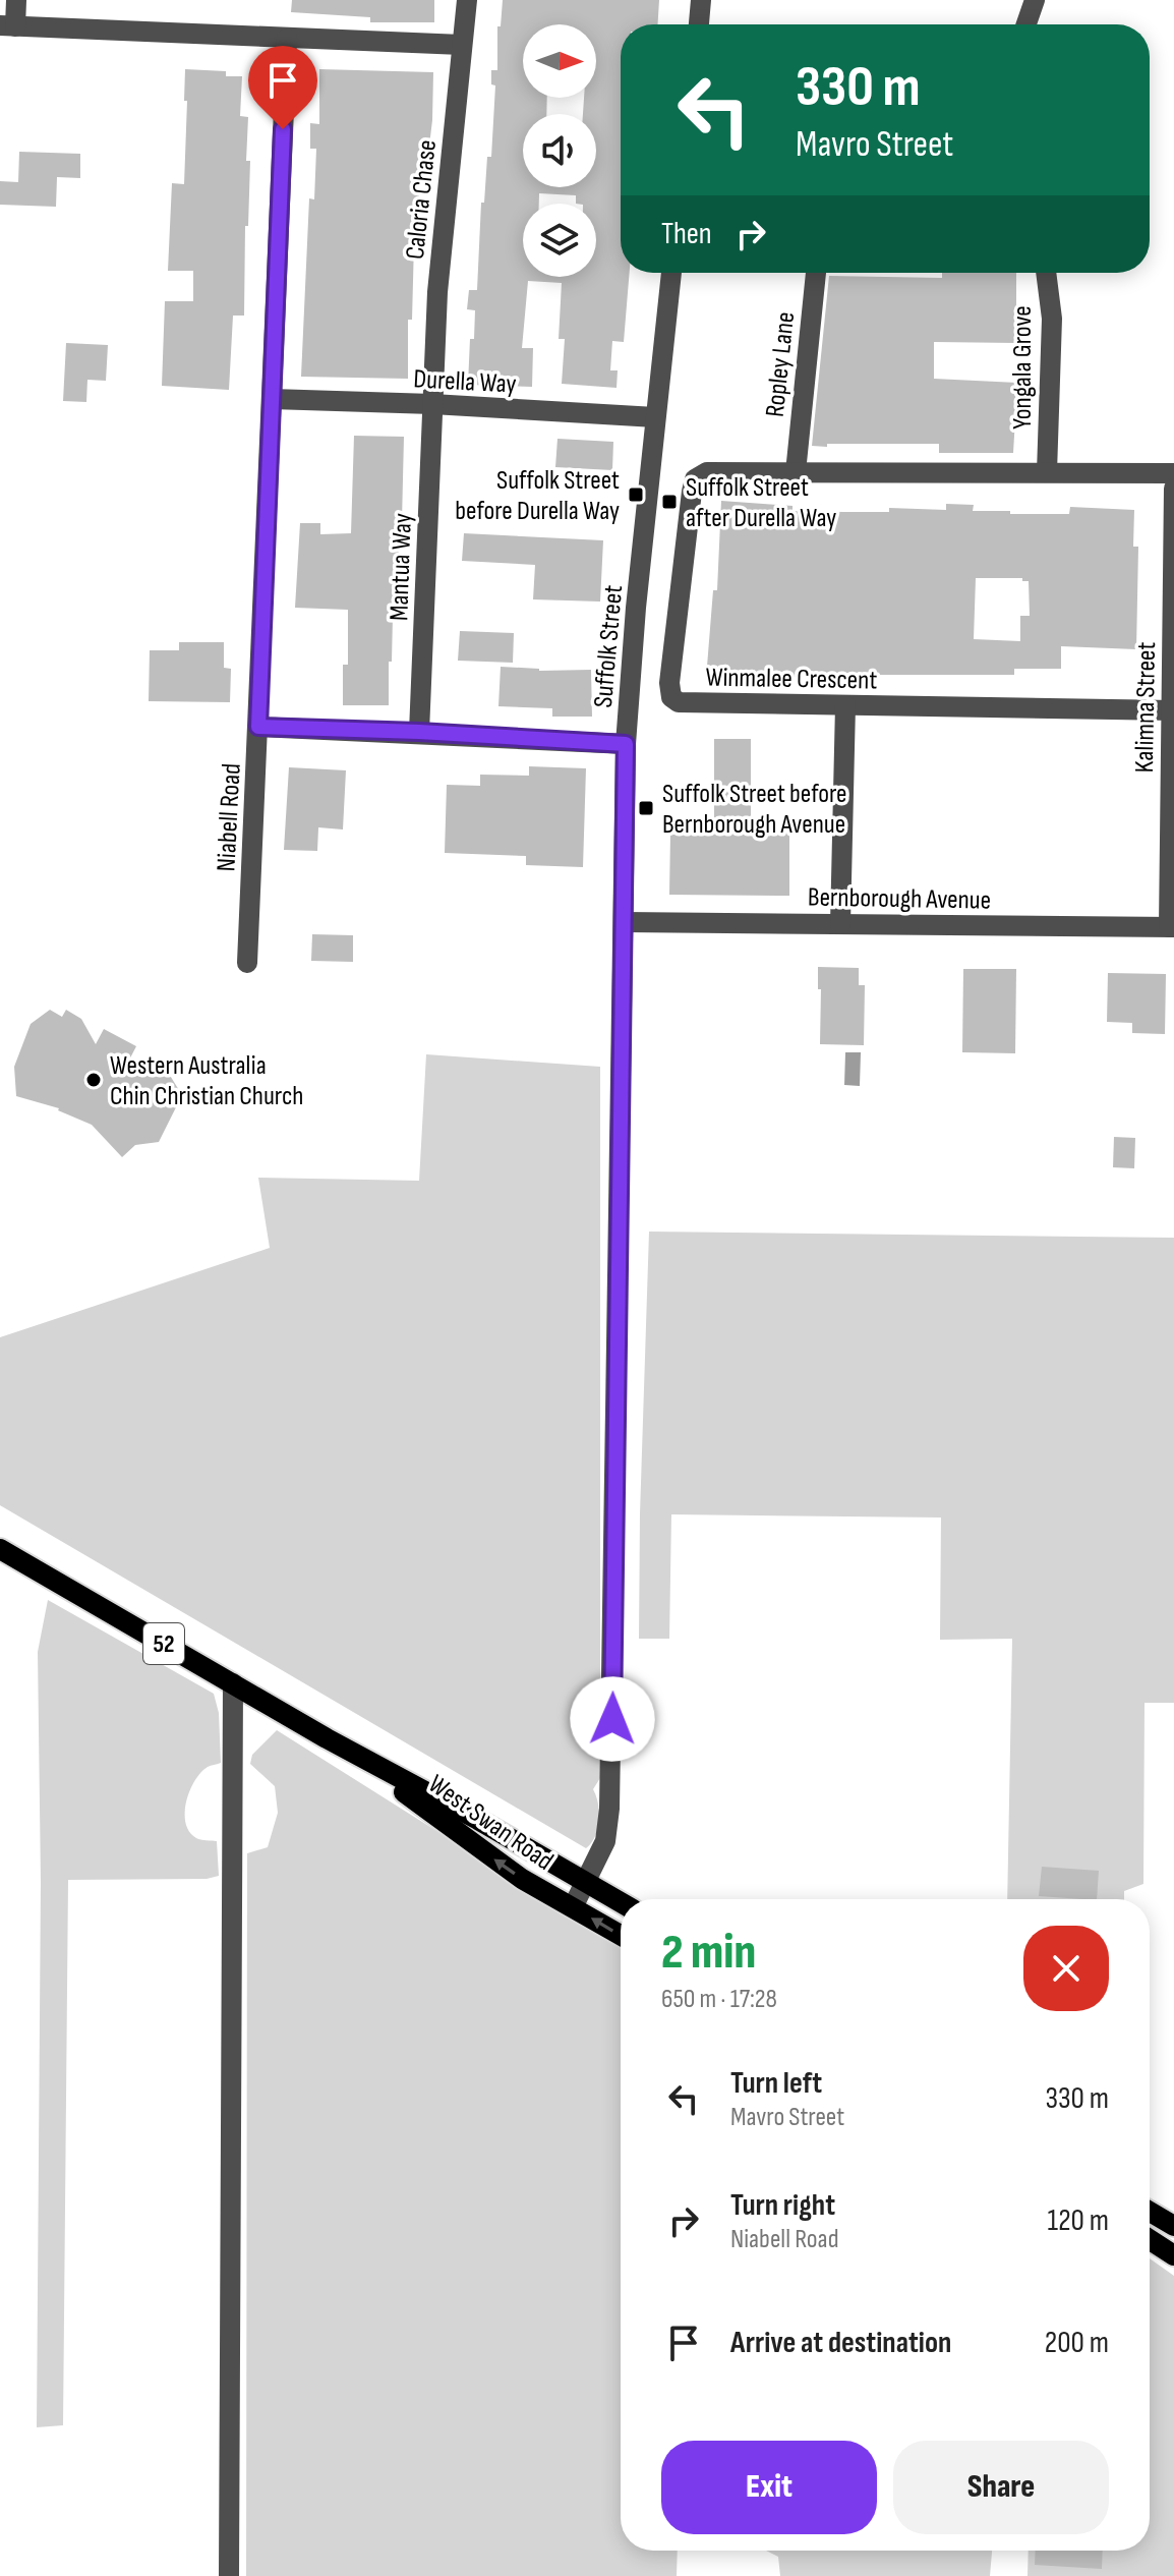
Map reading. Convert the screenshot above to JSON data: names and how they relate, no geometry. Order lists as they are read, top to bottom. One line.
{"streets":{"main road":["52","West Swan Road"],"street":["Caloria Chase","Ropley Lane","Yongala Grove","Durella Way","Mantua Way","Suffolk Street","Winmalee Crescent","Kalimna Street","Niabell Road","Bernborough Avenue"]},"crossings":[["Caloria Chase","Durella Way"],["Caloria Chase","Mantua Way"],["Ropley Lane","Winmalee Crescent"],["Yongala Grove","Winmalee Crescent"],["Durella Way","Mantua Way"],["Durella Way","Suffolk Street"],["Durella Way","Niabell Road"],["Suffolk Street","Bernborough Avenue"],["Suffolk Street","West Swan Road"],["Winmalee Crescent","Kalimna Street"],["Kalimna Street","Bernborough Avenue"]],"places":{"transit":["Suffolk Street before Durella Way","Suffolk Street after Durella Way","Suffolk Street before Bernborough Avenue"],"other":["Western Australia Chin Christian Church"]},"north":"right","page":{"turn":["330 m","Mavro Street"],"then":"Then","heading":["2 min","650 m · 17:28"],"list":[{"name":"Turn left","note":"Mavro Street","value":"330 m"},{"name":"Turn right","note":"Niabell Road","value":"120 m"},{"name":"Arrive at destination","value":"200 m"}],"buttons":["Exit","Share"]}}
